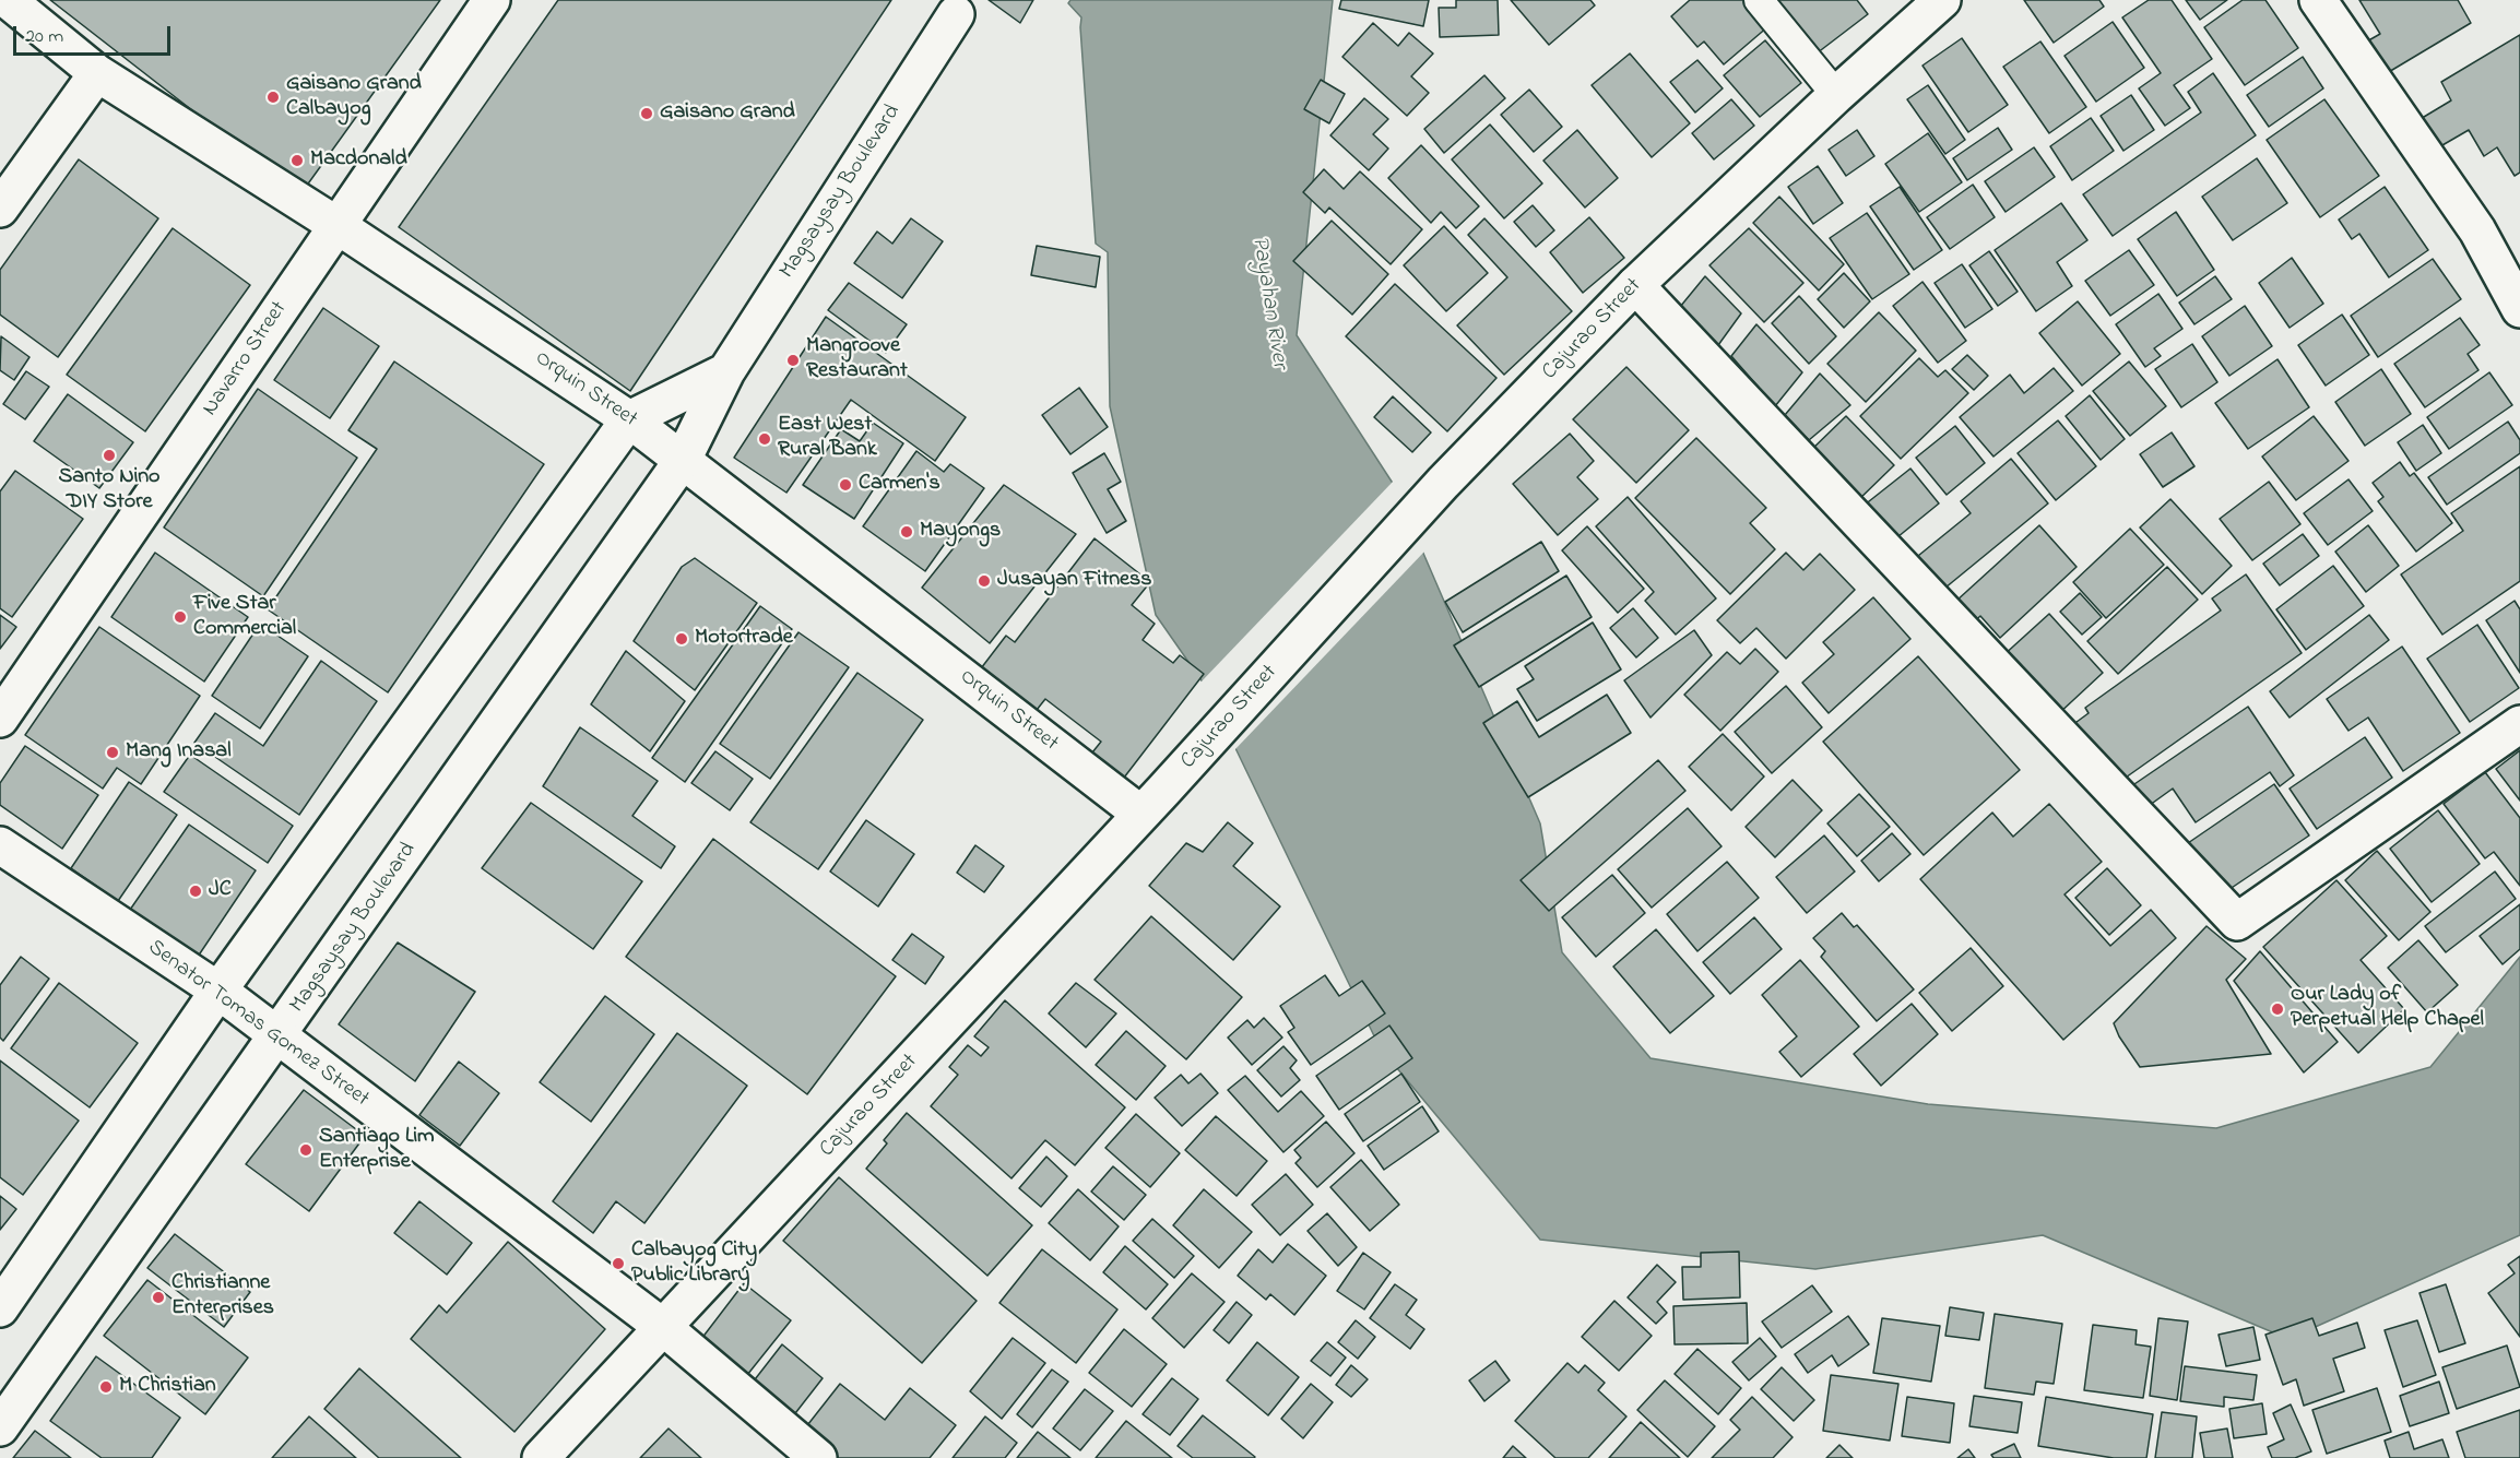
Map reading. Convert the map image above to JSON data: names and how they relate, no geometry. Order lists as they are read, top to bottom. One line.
{"streets":{"street":["Magsaysay Boulevard","Cajurao Street","Navarro Street","Orquin Street","Senator Tomas Gomez Street"]},"crossings":[["Magsaysay Boulevard","Orquin Street"],["Magsaysay Boulevard","Senator Tomas Gomez Street"],["Cajurao Street","Orquin Street"],["Cajurao Street","Senator Tomas Gomez Street"],["Navarro Street","Orquin Street"]],"water":["Payahan River"],"places":["Gaisano Grand Calbayog","Gaisano Grand","Macdonald","Mangroove Restaurant","East West Rural Bank","Santo Nino DIY Store","Carmen's","Mayongs","Jusayan Fitness","Five Star Commercial","Motortrade","Mang Inasal","JC","Our Lady of Perpetual Help Chapel","Santiago Lim Enterprise","Calbayog City Public Library","Christianne Enterprises","M Christian"],"scale_bar":"20 m"}
